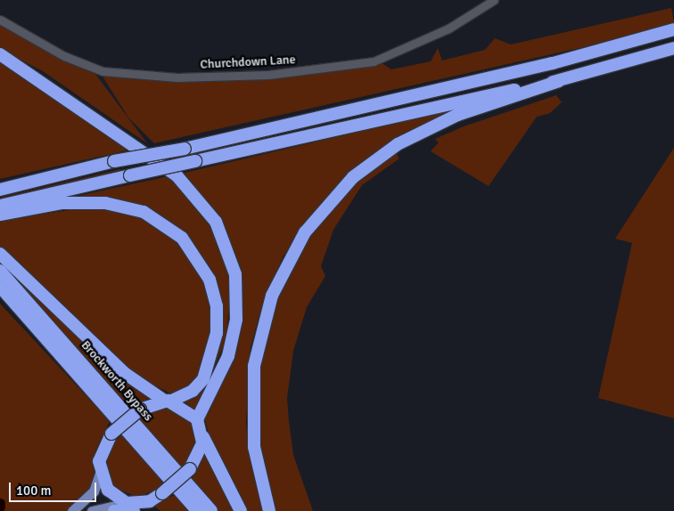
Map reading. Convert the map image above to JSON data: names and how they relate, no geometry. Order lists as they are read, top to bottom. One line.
{"streets":{"highway":["Brockworth Bypass"],"street":["Churchdown Lane"]},"scale_bar":"100 m"}
